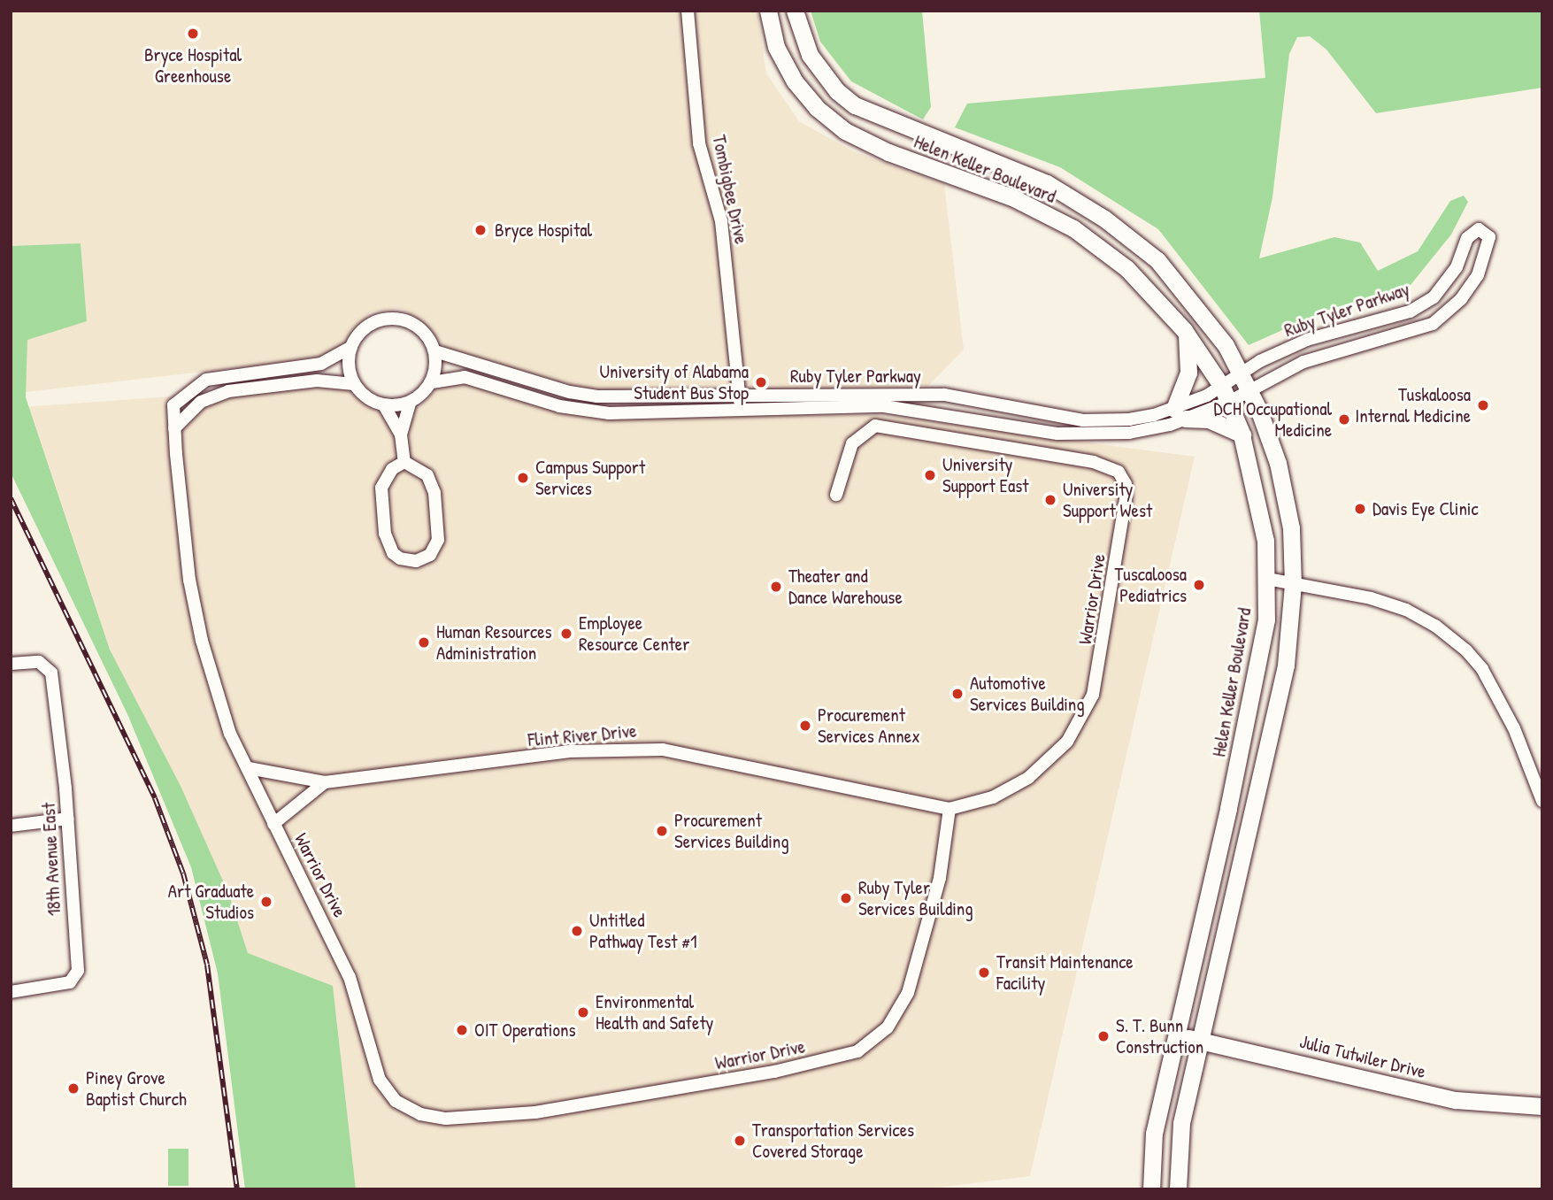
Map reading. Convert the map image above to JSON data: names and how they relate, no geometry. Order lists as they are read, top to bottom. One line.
{"streets":{"street":["Helen Keller Boulevard","Tombigbee Drive","Ruby Tyler Parkway","Warrior Drive","Flint River Drive","18th Avenue East","Julia Tutwiler Drive"]},"crossings":[["Helen Keller Boulevard","Ruby Tyler Parkway"],["Helen Keller Boulevard","Julia Tutwiler Drive"],["Tombigbee Drive","Ruby Tyler Parkway"],["Ruby Tyler Parkway","Warrior Drive"],["Warrior Drive","Flint River Drive"]],"places":["Bryce Hospital Greenhouse","Bryce Hospital","University of Alabama Student Bus Stop","Tuskaloosa Internal Medicine","DCH Occupational Medicine","University Support East","Campus Support Services","University Support West","Davis Eye Clinic","Tuscaloosa Pediatrics","Theater and Dance Warehouse","Employee Resource Center","Human Resources Administration","Automotive Services Building","Procurement Services Annex","Procurement Services Building","Ruby Tyler Services Building","Art Graduate Studios","Untitled Pathway Test #1","Transit Maintenance Facility","Environmental Health and Safety","OIT Operations","S. T. Bunn Construction","Piney Grove Baptist Church","Transportation Services Covered Storage"]}
